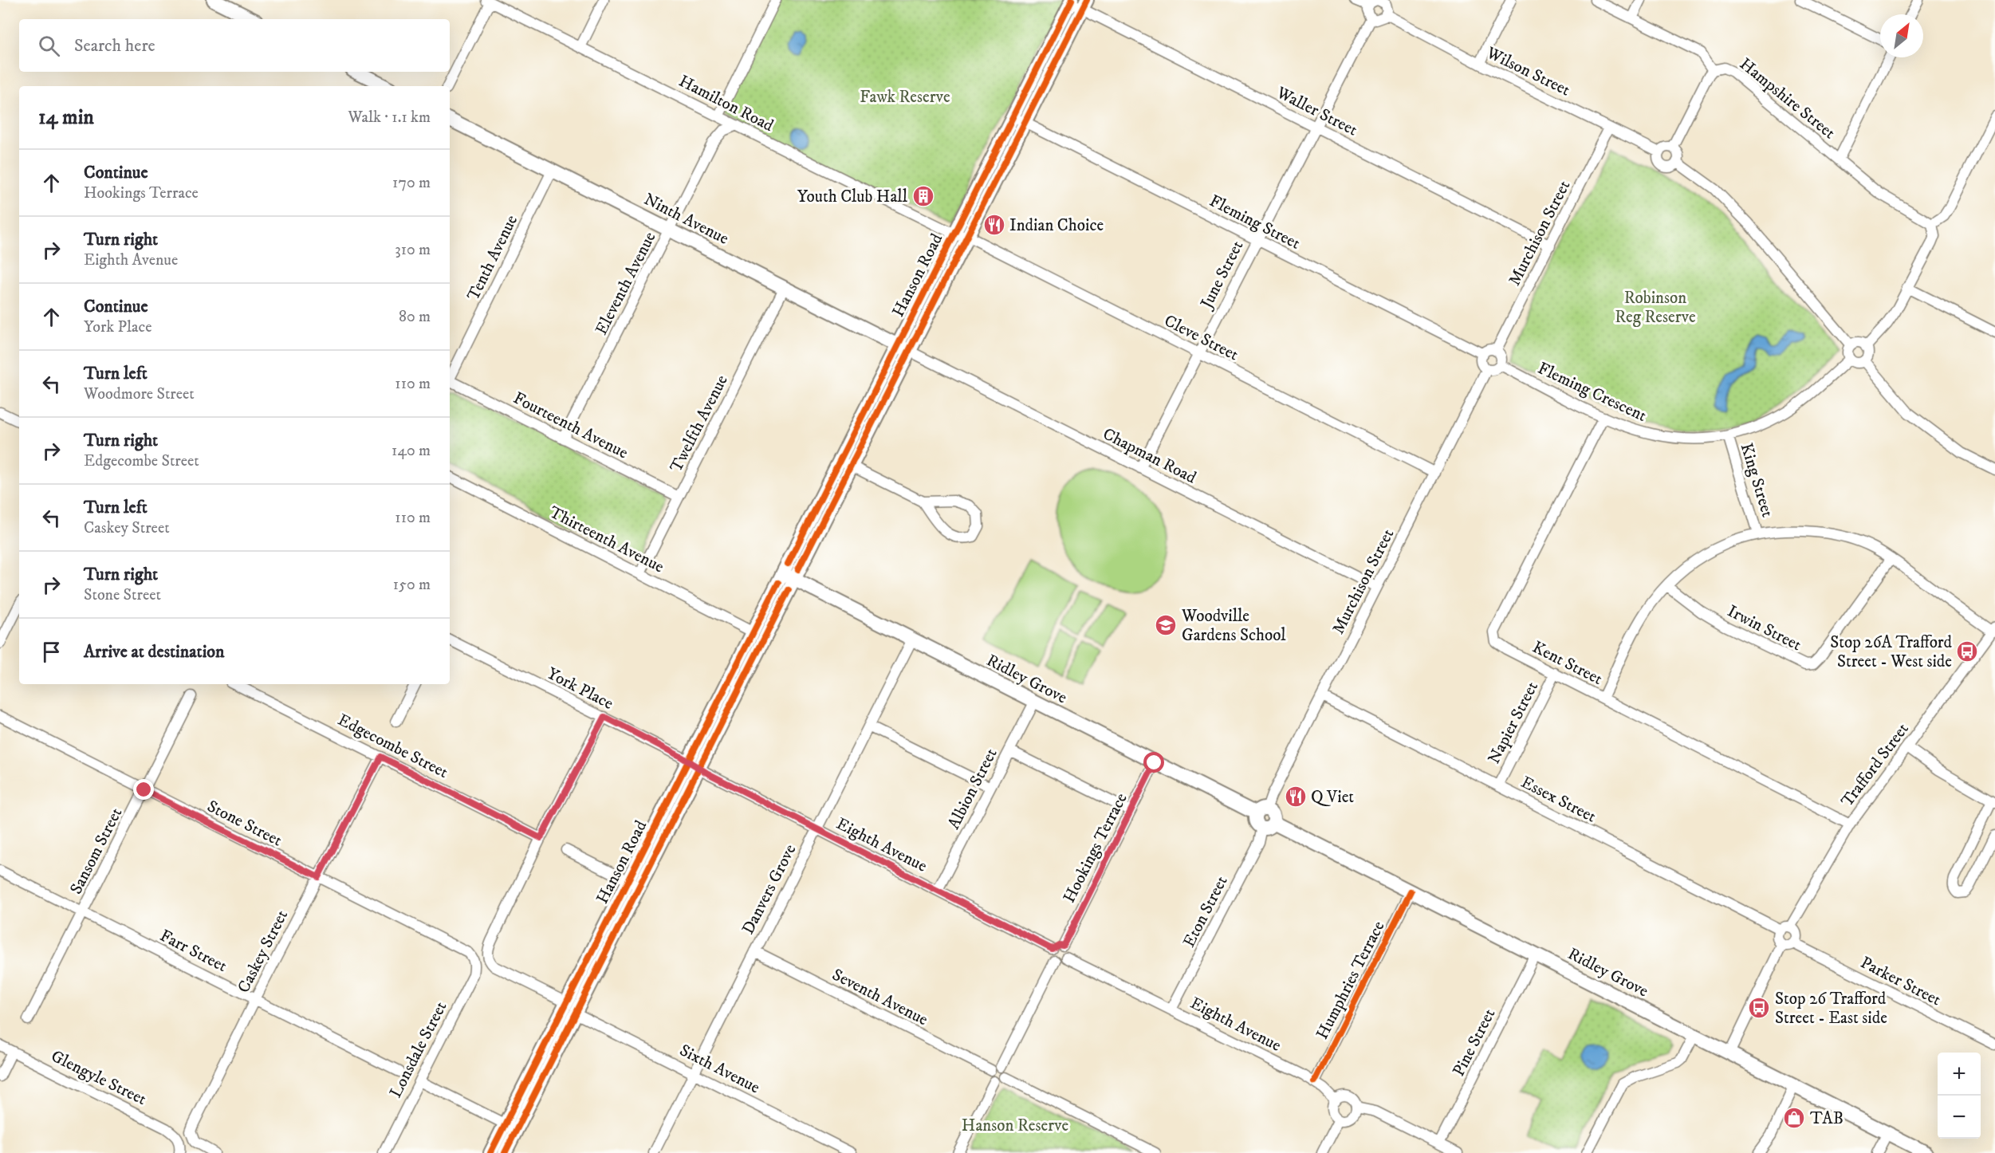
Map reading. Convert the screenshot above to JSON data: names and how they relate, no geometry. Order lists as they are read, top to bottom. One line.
{"streets":{"main road":["Ninth Avenue","Hanson Road","Ridley Grove"],"street":["Wilson Street","Hampshire Street","Hamilton Road","Waller Street","Fleming Street","Murchison Street","Tenth Avenue","June Street","Eleventh Avenue","Cleve Street","Fleming Crescent","Twelfth Avenue","Fourteenth Avenue","Chapman Road","King Street","Thirteenth Avenue","Irwin Street","Kent Street","York Place","Napier Street","Edgecombe Street","Trafford Street","Albion Street","Essex Street","Stone Street","Eighth Avenue","Hookings Terrace","Sansom Street","Danvers Grove","Eton Street","Farr Street","Caskey Street","Humphries Terrace","Parker Street","Seventh Avenue","Pine Street","Lonsdale Street","Sixth Avenue","Glengyle Street"]},"crossings":[["Wilson Street","Murchison Street"],["Wilson Street","June Street"],["Hamilton Road","Hanson Road"],["Hamilton Road","Eleventh Avenue"],["Hamilton Road","Cleve Street"],["Waller Street","Murchison Street"],["Waller Street","June Street"],["Waller Street","Hanson Road"],["Ninth Avenue","Tenth Avenue"],["Ninth Avenue","Hanson Road"],["Ninth Avenue","Eleventh Avenue"],["Ninth Avenue","Twelfth Avenue"],["Ninth Avenue","Chapman Road"],["Fleming Street","Murchison Street"],["Fleming Street","June Street"],["Fleming Street","Hanson Road"],["Fleming Street","Fleming Crescent"],["Murchison Street","Cleve Street"],["Murchison Street","Fleming Crescent"],["Murchison Street","Chapman Road"],["Murchison Street","Ridley Grove"],["Murchison Street","Essex Street"],["June Street","Cleve Street"],["June Street","Chapman Road"],["Hanson Road","Cleve Street"],["Hanson Road","Chapman Road"],["Hanson Road","Thirteenth Avenue"],["Hanson Road","Ridley Grove"],["Hanson Road","York Place"],["Hanson Road","Eighth Avenue"],["Hanson Road","Sixth Avenue"],["Eleventh Avenue","Fourteenth Avenue"],["Fleming Crescent","King Street"],["Fleming Crescent","Kent Street"],["Twelfth Avenue","Fourteenth Avenue"],["Twelfth Avenue","Thirteenth Avenue"],["Kent Street","Napier Street"],["Kent Street","Trafford Street"],["Ridley Grove","Albion Street"],["Ridley Grove","Hookings Terrace"],["Ridley Grove","Danvers Grove"],["Ridley Grove","Eton Street"],["Ridley Grove","Humphries Terrace"],["Ridley Grove","Pine Street"],["York Place","Eighth Avenue"],["Napier Street","Essex Street"],["Edgecombe Street","Caskey Street"],["Edgecombe Street","Sixth Avenue"],["Trafford Street","Essex Street"],["Trafford Street","Parker Street"],["Albion Street","Eighth Avenue"],["Essex Street","Parker Street"],["Stone Street","Sansom Street"],["Stone Street","Caskey Street"],["Stone Street","Lonsdale Street"],["Eighth Avenue","Hookings Terrace"],["Eighth Avenue","Danvers Grove"],["Eighth Avenue","Eton Street"],["Eighth Avenue","Humphries Terrace"],["Sansom Street","Farr Street"],["Danvers Grove","Seventh Avenue"],["Danvers Grove","Sixth Avenue"],["Farr Street","Caskey Street"]],"parks":["Fawk Reserve","Robinson Reg Reserve","Hanson Reserve"],"places":{"building":["Youth Club Hall"],"restaurant":["Indian Choice","Q Viet"],"school or university":["Woodville Gardens School"],"bus stop":["Stop 26A Trafford Street - West side","Stop 26 Trafford Street - East side"],"shop":["TAB"]},"north":"top right","page":{"search":"Search here","heading":["14 min","Walk · 1.1 km"],"list":[["Continue","Hookings Terrace","170 m"],["Turn right","Eighth Avenue","310 m"],["Continue","York Place","80 m"],["Turn left","Woodmore Street","110 m"],["Turn right","Edgecombe Street","140 m"],["Turn left","Caskey Street","110 m"],["Turn right","Stone Street","150 m"],"Arrive at destination"],"map_buttons":["+","−"]}}
